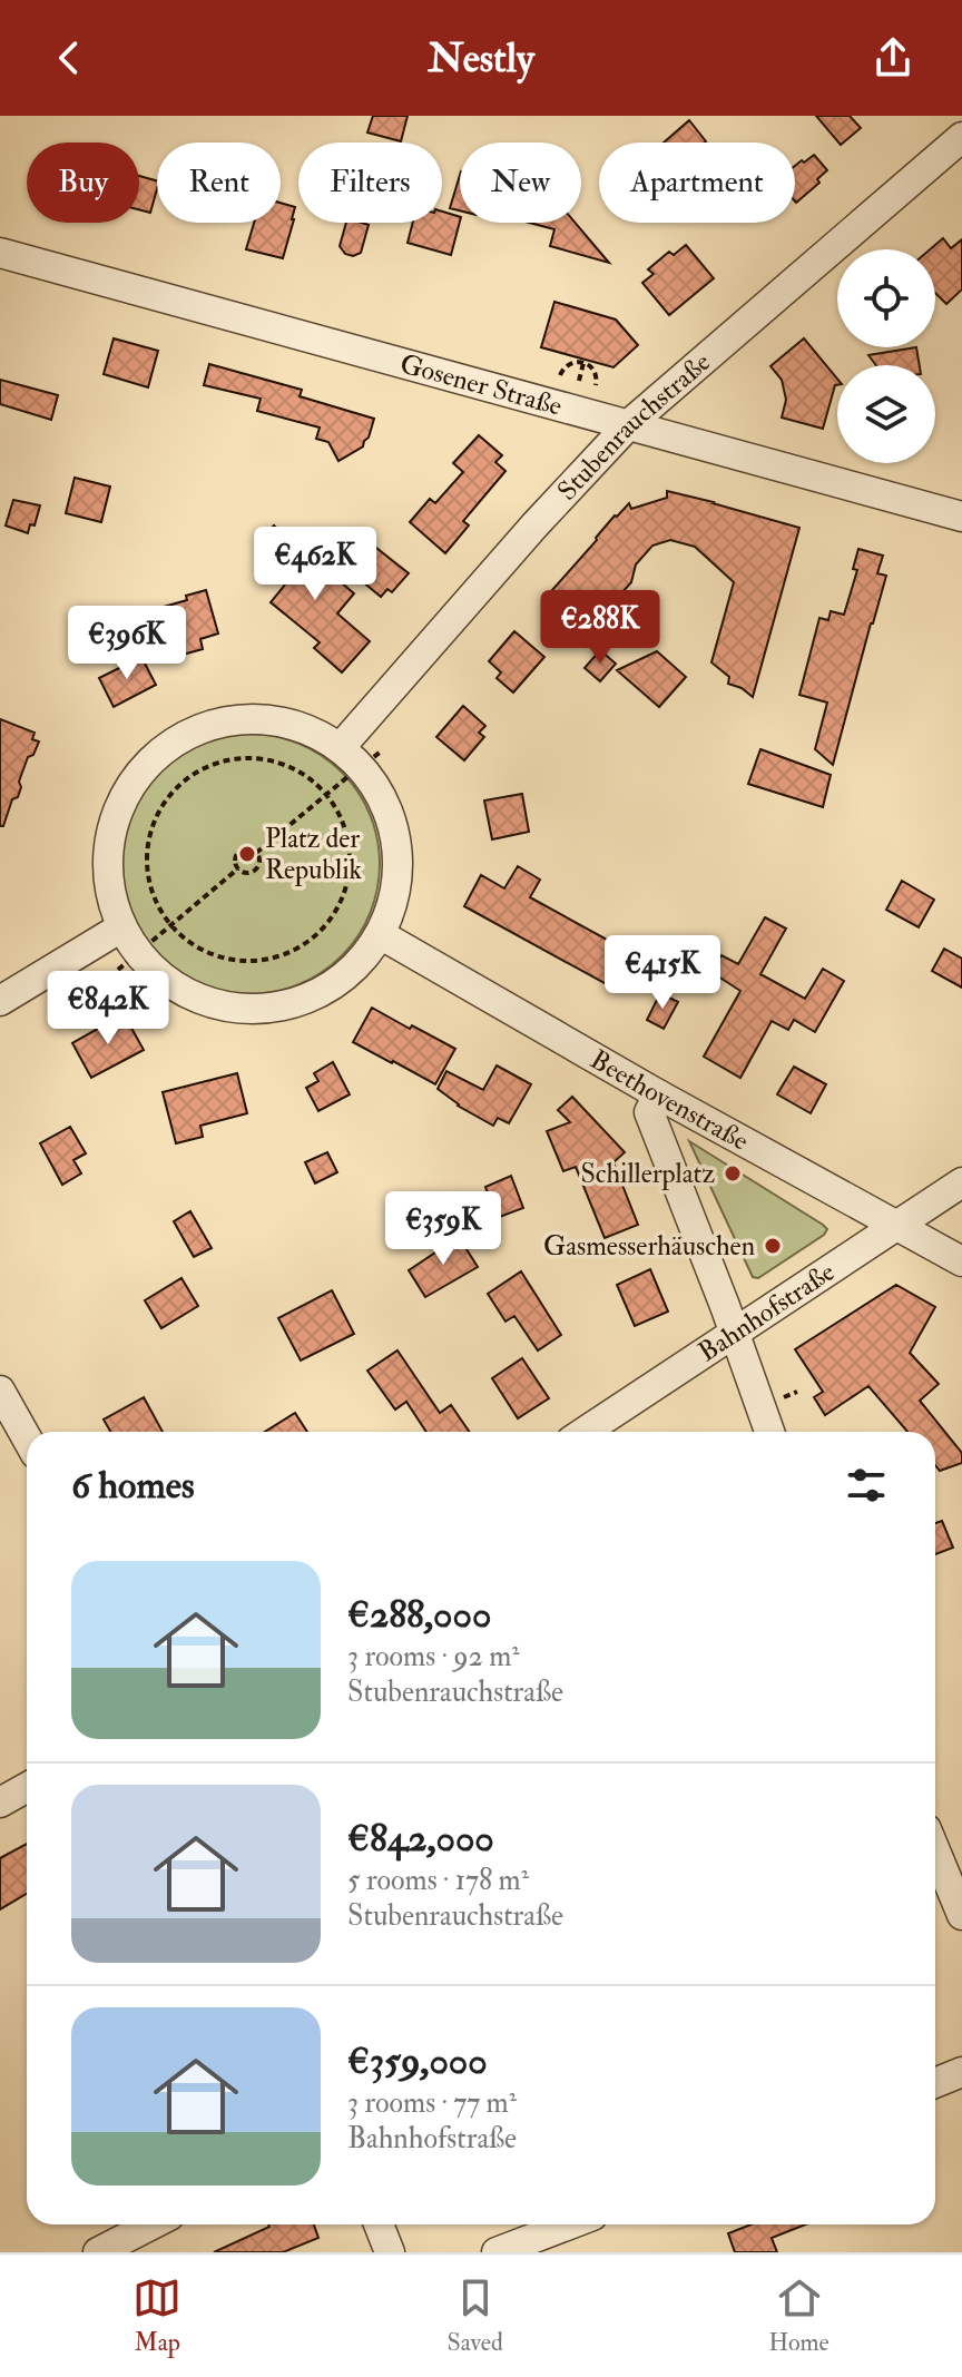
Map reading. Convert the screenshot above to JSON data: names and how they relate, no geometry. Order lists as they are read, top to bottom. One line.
{"streets":{"street":["Gosener Straße","Stubenrauchstraße","Beethovenstraße","Bahnhofstraße"]},"crossings":[["Gosener Straße","Stubenrauchstraße"],["Beethovenstraße","Bahnhofstraße"]],"places":["Platz der Republik","Schillerplatz","Gasmesserhäuschen"],"page":{"header":"Nestly","chip":["Buy","Rent","Filters","New","Apartment"],"price":["€462K","€288K","€396K","€415K","€842K","€359K"],"heading":"6 homes","list":[{"name":"€288,000","note":"3 rooms · 92 m² · Stubenrauchstraße"},{"name":"€842,000","note":"5 rooms · 178 m² · Stubenrauchstraße"},{"name":"€359,000","note":"3 rooms · 77 m² · Bahnhofstraße"}],"tabs":["Map","Saved","Home"]}}
